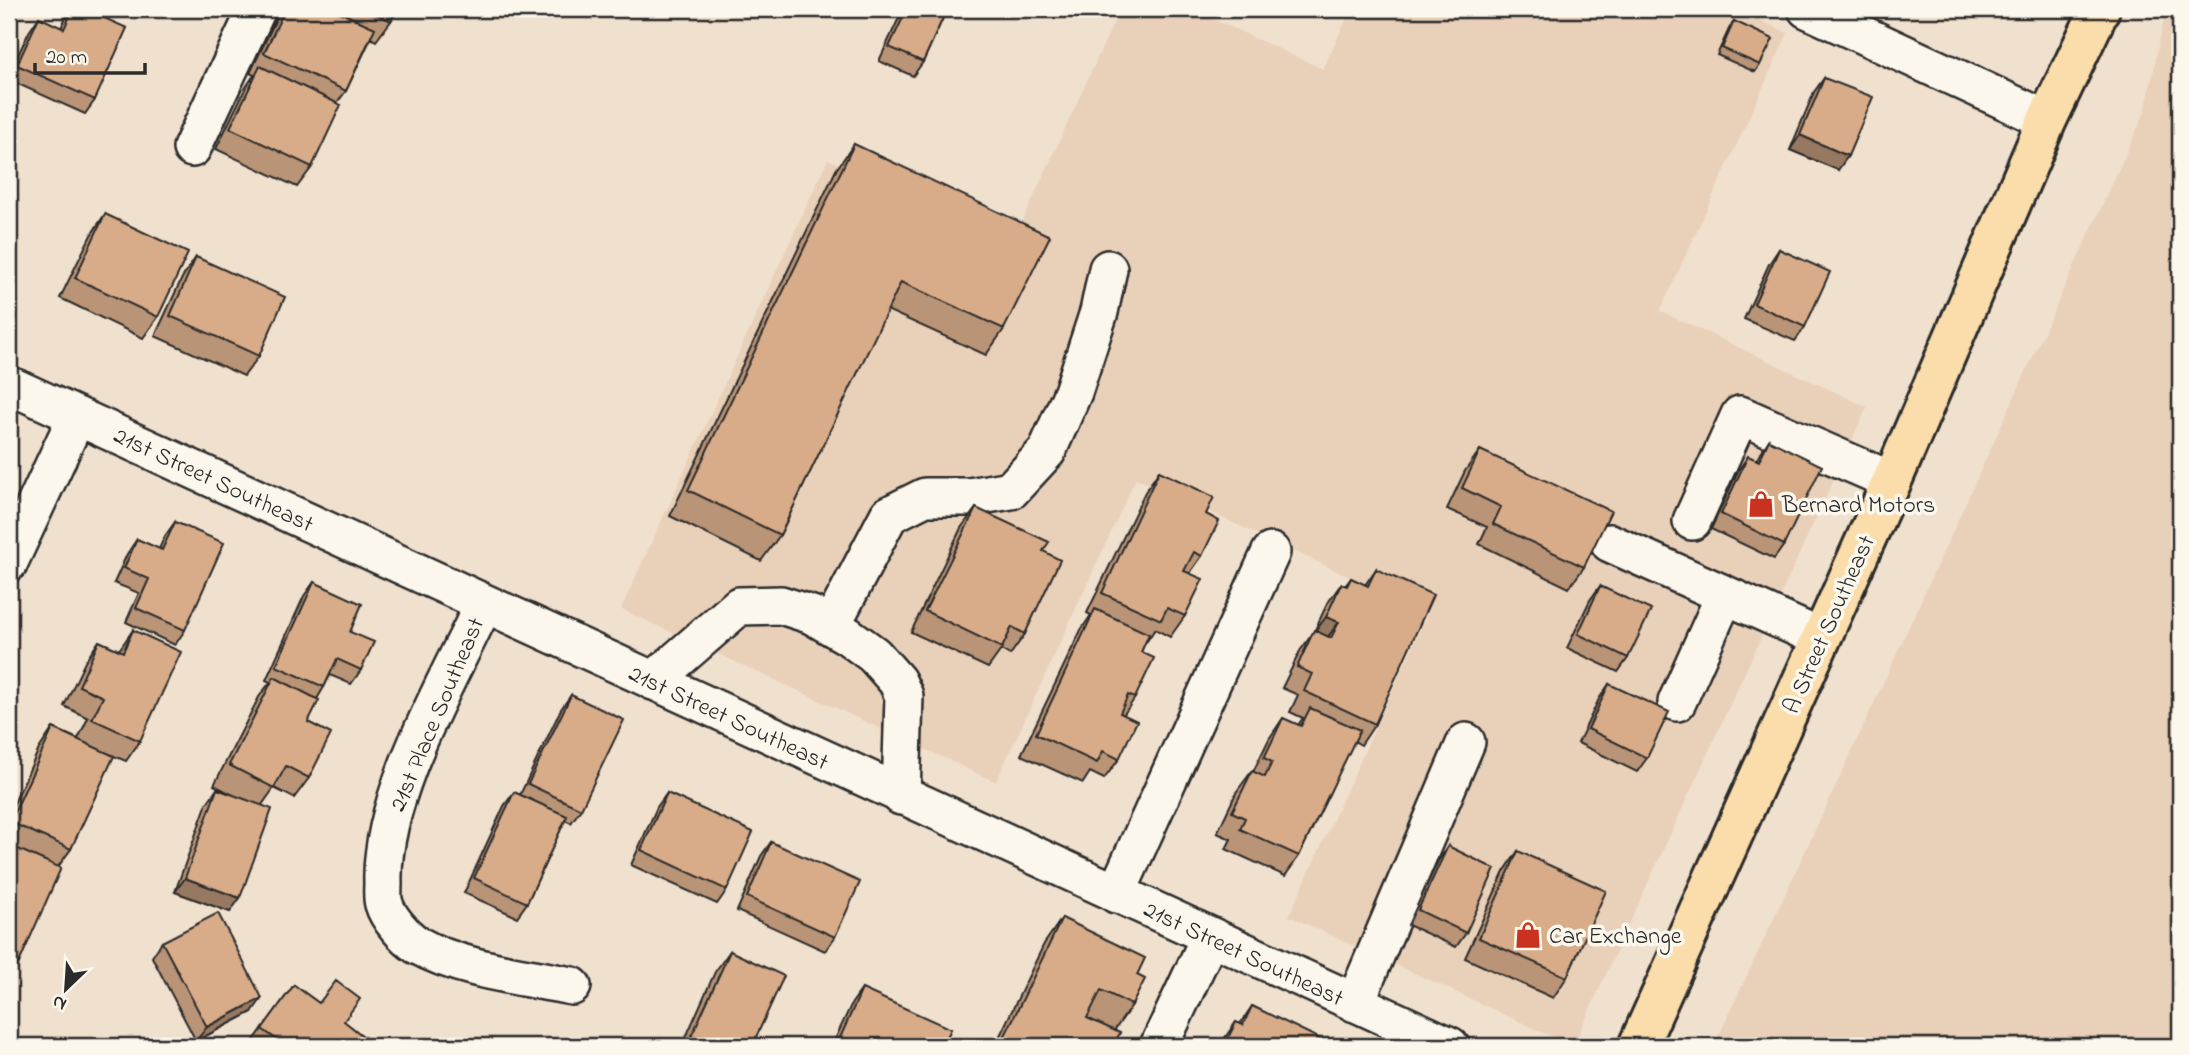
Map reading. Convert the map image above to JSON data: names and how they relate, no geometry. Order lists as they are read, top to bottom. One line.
{"streets":{"main road":["A Street Southeast"],"street":["21st Street Southeast","21st Place Southeast"]},"crossings":[["21st Street Southeast","21st Place Southeast"]],"places":{"shop":["Bernard Motors","Car Exchange"]},"scale_bar":"20 m","north":"bottom left"}
